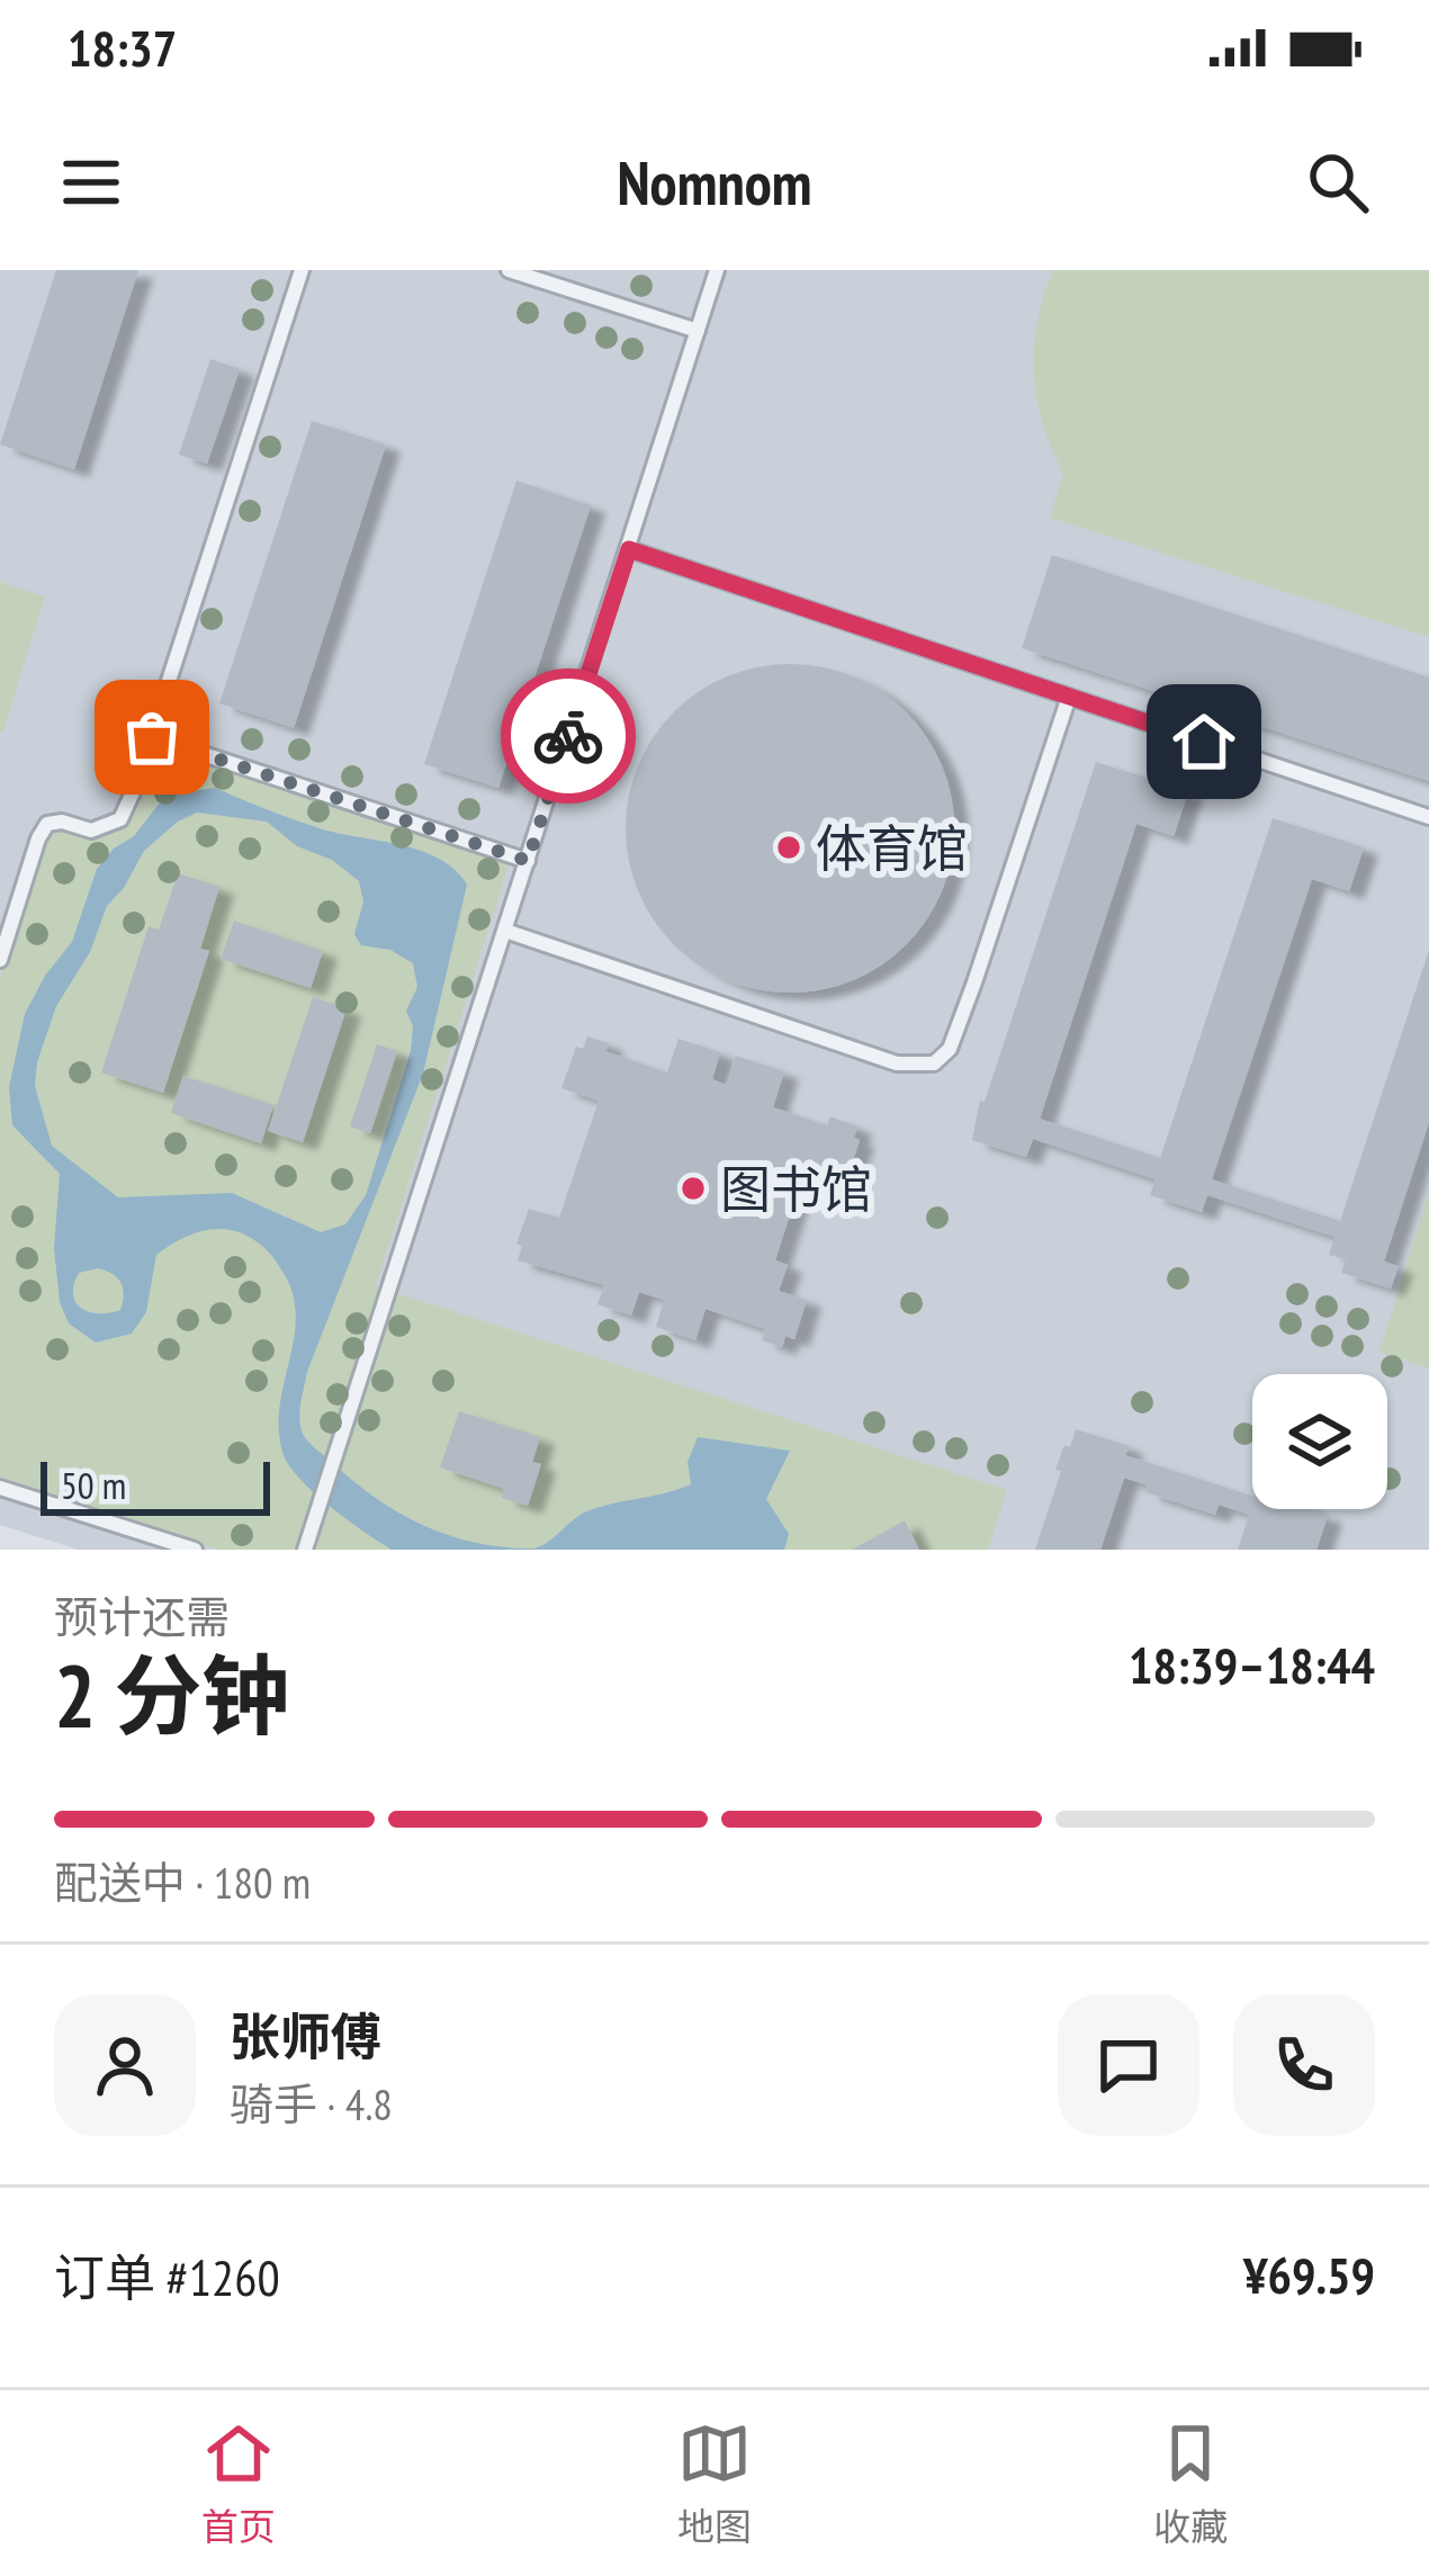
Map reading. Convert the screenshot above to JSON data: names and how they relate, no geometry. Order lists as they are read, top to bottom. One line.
{"places":["体育馆","图书馆"],"scale_bar":"50 m","page":{"status":"18:37","header":"Nomnom","scale":"50 m","heading":["2 分钟","预计还需","18:39–18:44"],"panel":["张师傅","骑手 · 4.8","订单 #1260","¥69.59"],"bar":"配送中 · 180 m","tabs":["首页","地图","收藏"]}}
